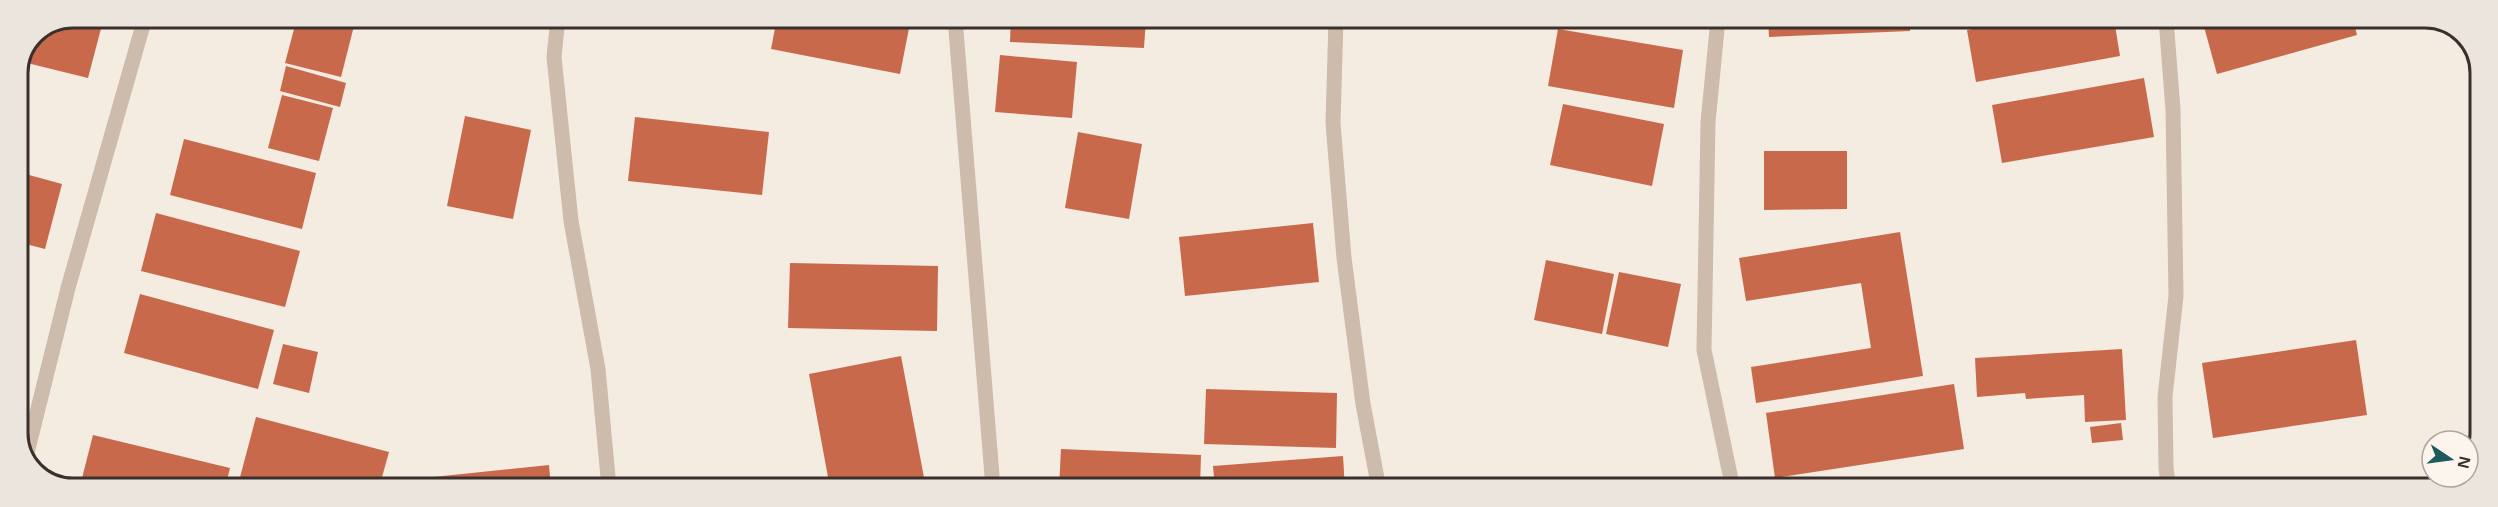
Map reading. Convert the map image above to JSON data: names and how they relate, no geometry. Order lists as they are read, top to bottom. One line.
{"north":"right"}
